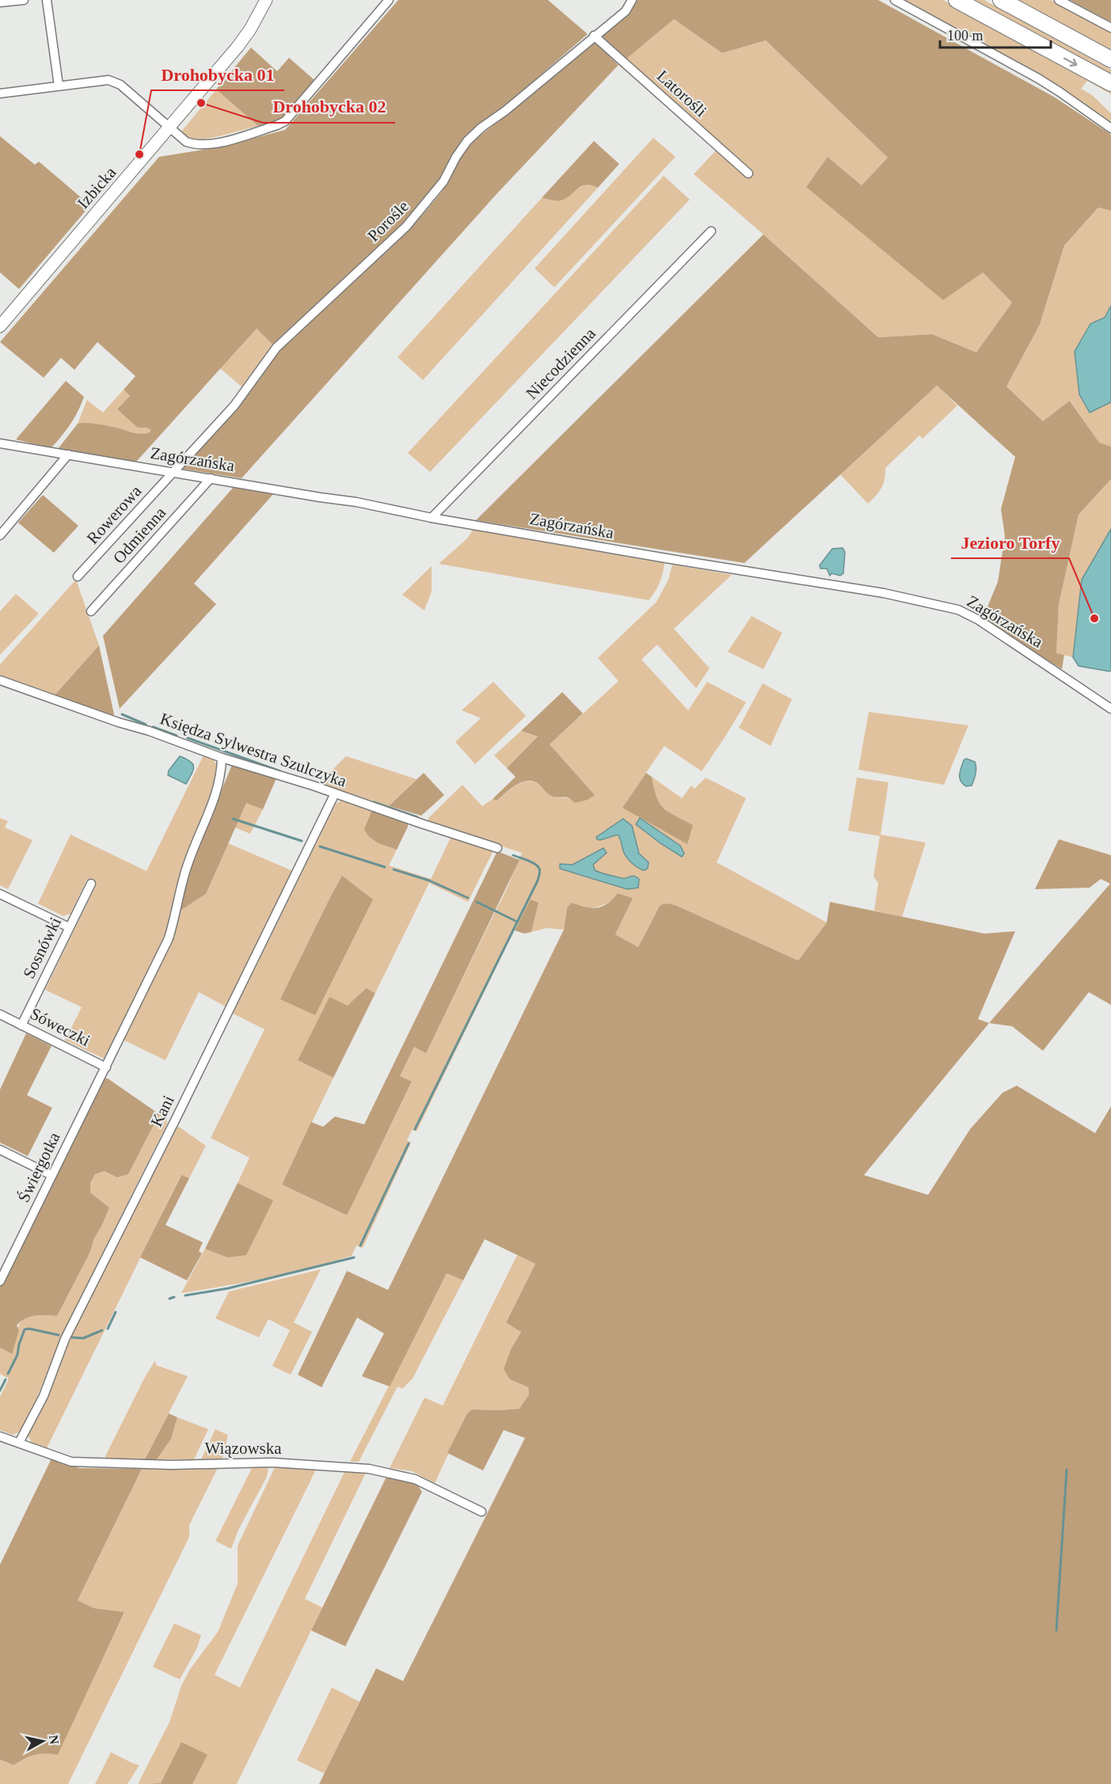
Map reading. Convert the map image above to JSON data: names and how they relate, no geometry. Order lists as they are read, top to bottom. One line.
{"streets":{"street":["Latorośli","Izbicka","Porośle","Niecodzienna","Zagórzańska","Rowerowa","Odmienna","Księdza Sylwestra Szulczyka","Sosnówki","Sóweczki","Kani","Świergotka","Wiązowska"]},"crossings":[["Latorośli","Porośle"],["Porośle","Zagórzańska"],["Porośle","Rowerowa"],["Niecodzienna","Zagórzańska"],["Zagórzańska","Rowerowa"],["Zagórzańska","Odmienna"],["Księdza Sylwestra Szulczyka","Kani"],["Księdza Sylwestra Szulczyka","Świergotka"],["Sosnówki","Sóweczki"],["Sóweczki","Świergotka"],["Kani","Wiązowska"]],"places":["Drohobycka 02","Drohobycka 01","Jezioro Torfy"],"scale_bar":"100 m","north":"right"}
